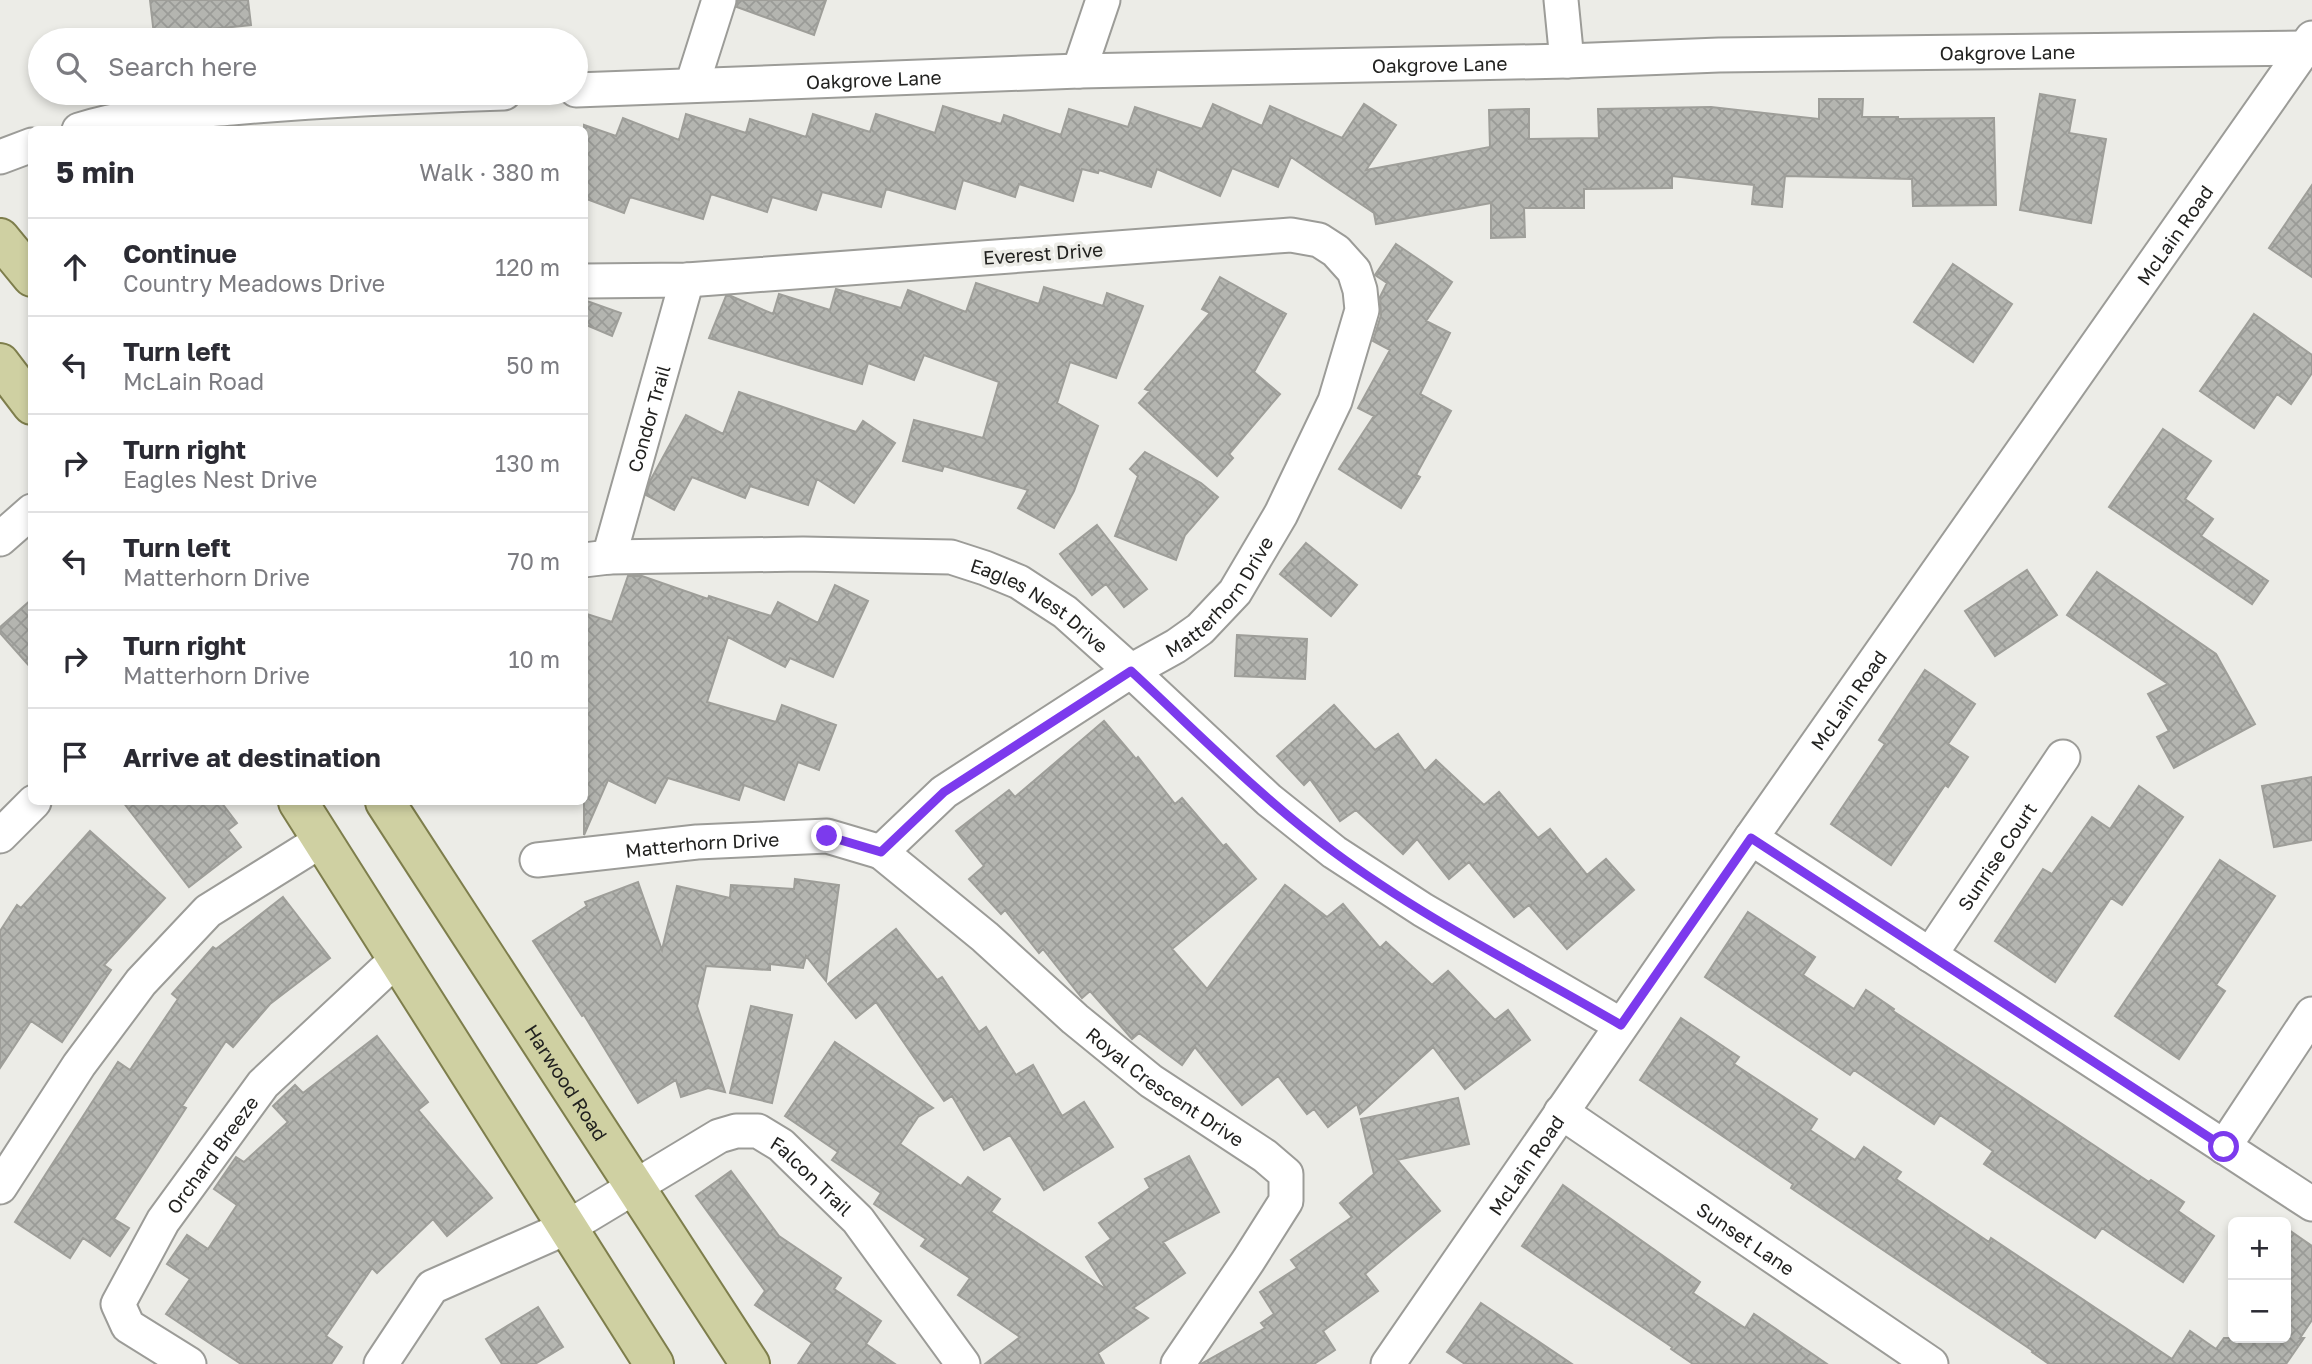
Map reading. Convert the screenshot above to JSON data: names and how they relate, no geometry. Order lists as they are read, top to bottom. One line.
{"streets":{"main road":["Harwood Road"],"street":["Oakgrove Lane","McLain Road","Everest Drive","Condor Trail","Matterhorn Drive","Eagles Nest Drive","Sunrise Court","Royal Crescent Drive","Orchard Breeze","Falcon Trail","Sunset Lane"]},"crossings":[["Oakgrove Lane","McLain Road"],["McLain Road","Eagles Nest Drive"],["McLain Road","Sunset Lane"],["Everest Drive","Condor Trail"],["Everest Drive","Matterhorn Drive"],["Condor Trail","Eagles Nest Drive"],["Matterhorn Drive","Eagles Nest Drive"],["Matterhorn Drive","Royal Crescent Drive"],["Harwood Road","Falcon Trail"]],"page":{"search":"Search here","heading":["5 min","Walk · 380 m"],"list":[["Continue","Country Meadows Drive","120 m"],["Turn left","McLain Road","50 m"],["Turn right","Eagles Nest Drive","130 m"],["Turn left","Matterhorn Drive","70 m"],["Turn right","Matterhorn Drive","10 m"],"Arrive at destination"],"map_buttons":["+","−"]}}
